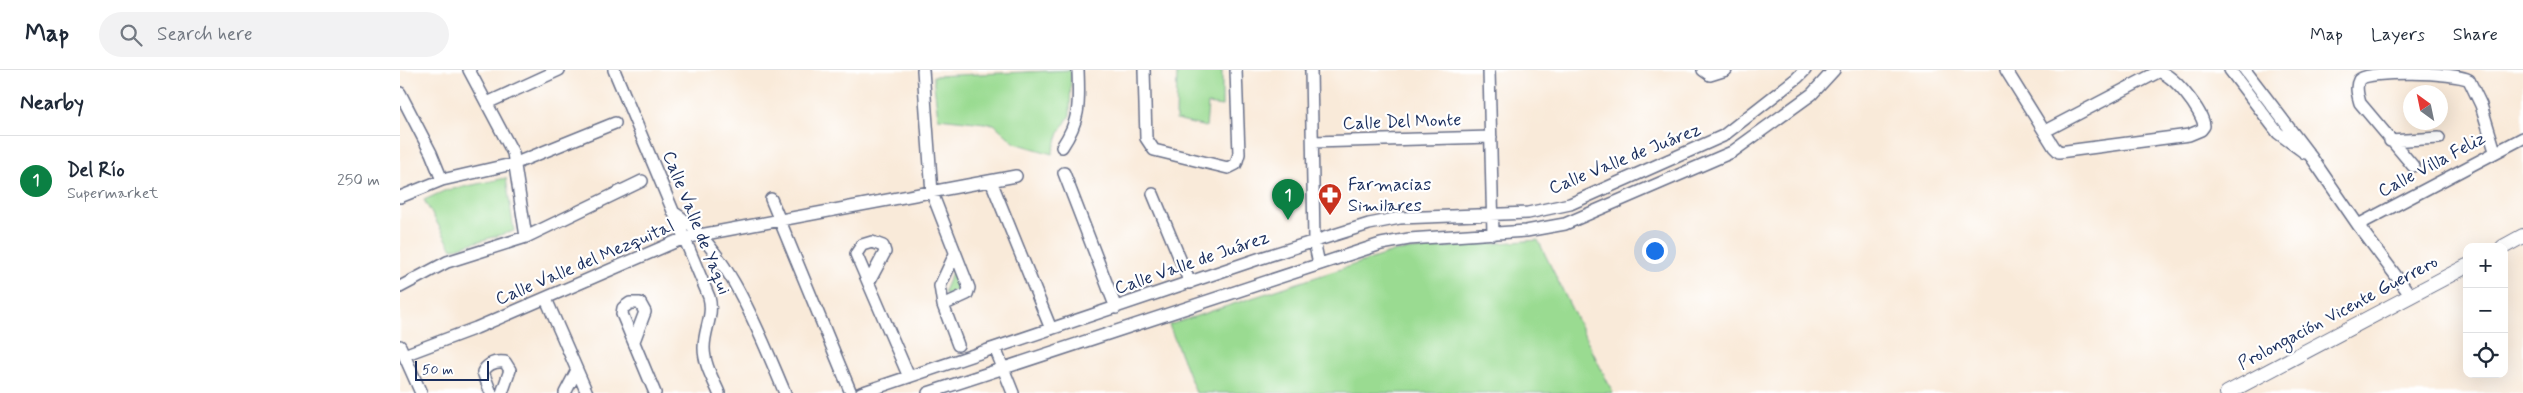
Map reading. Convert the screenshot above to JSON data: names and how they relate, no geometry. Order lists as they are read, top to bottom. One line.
{"streets":{"main road":["Prolongación Vicente Guerrero"],"street":["Calle Del Monte","Calle Valle de Juárez","Calle Villa Feliz","Calle Valle de Yaqui","Calle Valle del Mezquital"]},"crossings":[["Calle Valle de Yaqui","Calle Valle del Mezquital"]],"places":{"pharmacy":["Farmacias Similares"]},"scale_bar":"50 m","north":"top left","page":{"header":"Map","search":"Search here","nav":["Map","Layers","Share"],"heading":"Nearby","list":[{"mark":"1","name":"Del Río","note":"Supermarket","value":"250 m"}],"pins":"1","map_buttons":["+","−"],"scale":"50 m"}}
